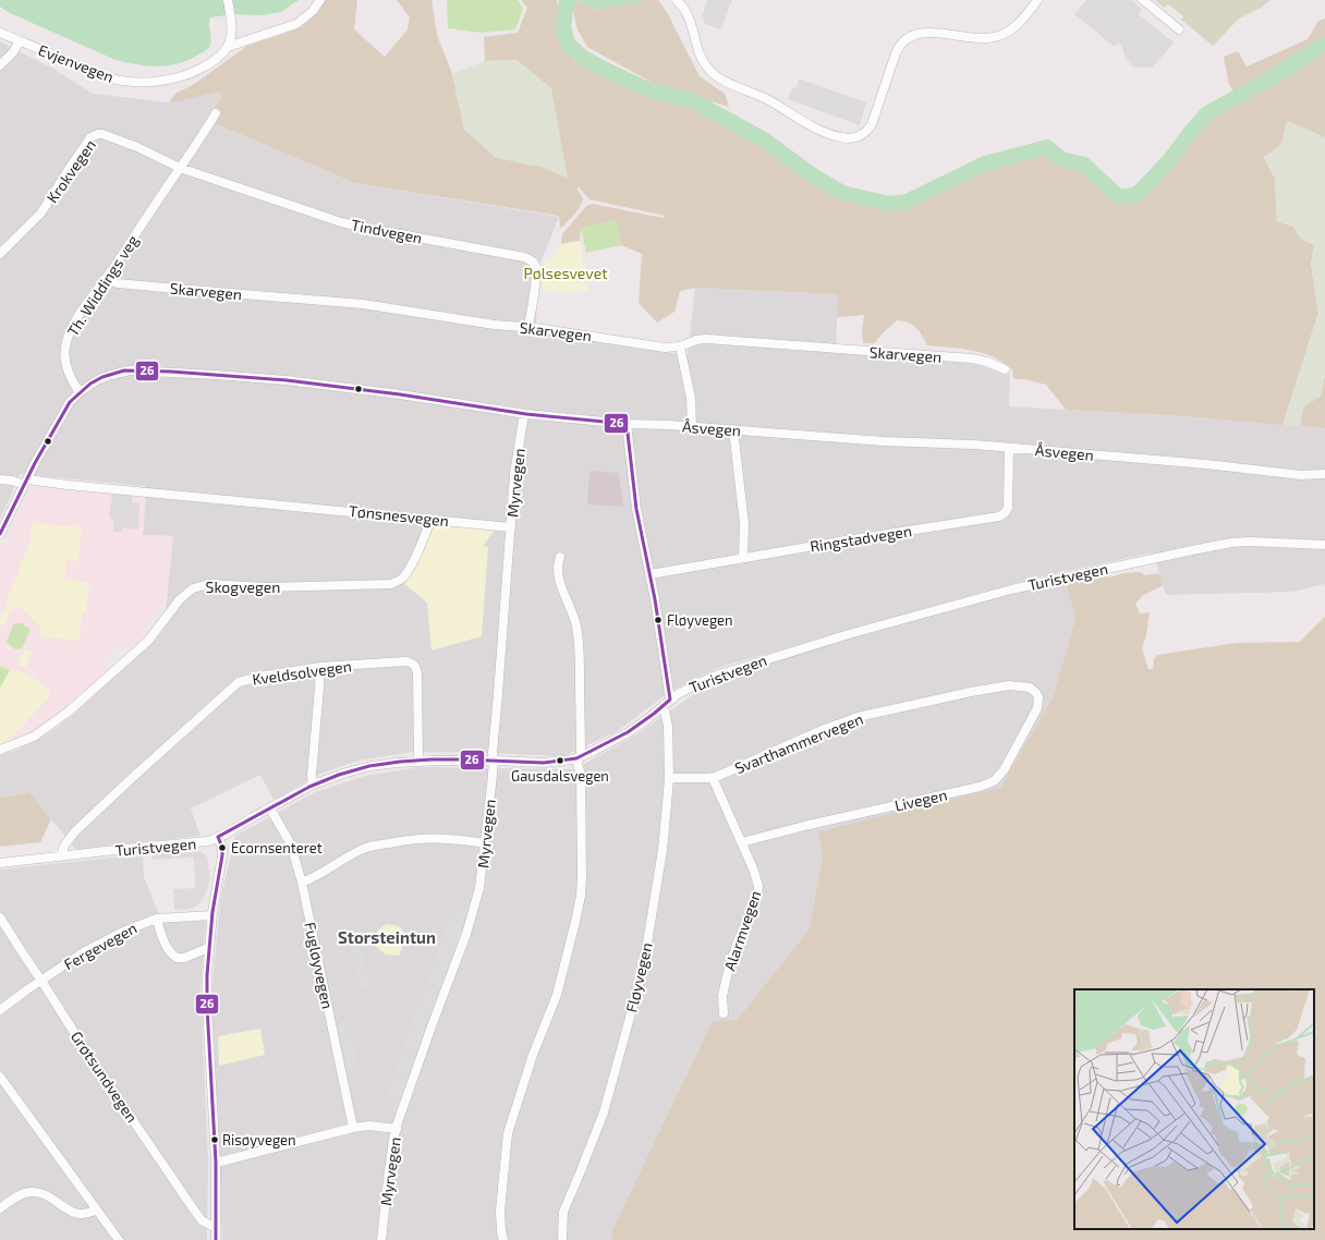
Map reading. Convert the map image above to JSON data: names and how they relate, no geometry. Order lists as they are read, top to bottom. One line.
{"streets":{"street":["Evjenvegen","Krokvegen","Tindvegen","Th. Widdings veg","Skarvegen","Åsvegen","Myrvegen","Tønsnesvegen","Ringstadvegen","Turistvegen","Skogvegen","Kveldsolvegen","Svarthammervegen","Livegen","Alarmvegen","Fergevegen","Fugløyvegen","Fløyvegen","Grøtsundvegen"]},"crossings":[["Krokvegen","Tindvegen"],["Krokvegen","Th. Widdings veg"],["Tindvegen","Th. Widdings veg"],["Tindvegen","Skarvegen"],["Th. Widdings veg","Skarvegen"],["Th. Widdings veg","Åsvegen"],["Åsvegen","Myrvegen"],["Åsvegen","Ringstadvegen"],["Åsvegen","Fløyvegen"],["Myrvegen","Tønsnesvegen"],["Myrvegen","Turistvegen"],["Tønsnesvegen","Skogvegen"],["Ringstadvegen","Fløyvegen"],["Turistvegen","Kveldsolvegen"],["Turistvegen","Fugløyvegen"],["Turistvegen","Fløyvegen"],["Svarthammervegen","Livegen"],["Svarthammervegen","Alarmvegen"],["Svarthammervegen","Fløyvegen"],["Livegen","Alarmvegen"],["Fergevegen","Grøtsundvegen"]],"districts":["Storsteintun"],"parks":["Pølsesvevet"],"places":["Fløyvegen","Gausdalsvegen","Ecornsenteret","Risøyvegen"],"lines":["transit line 26"]}
